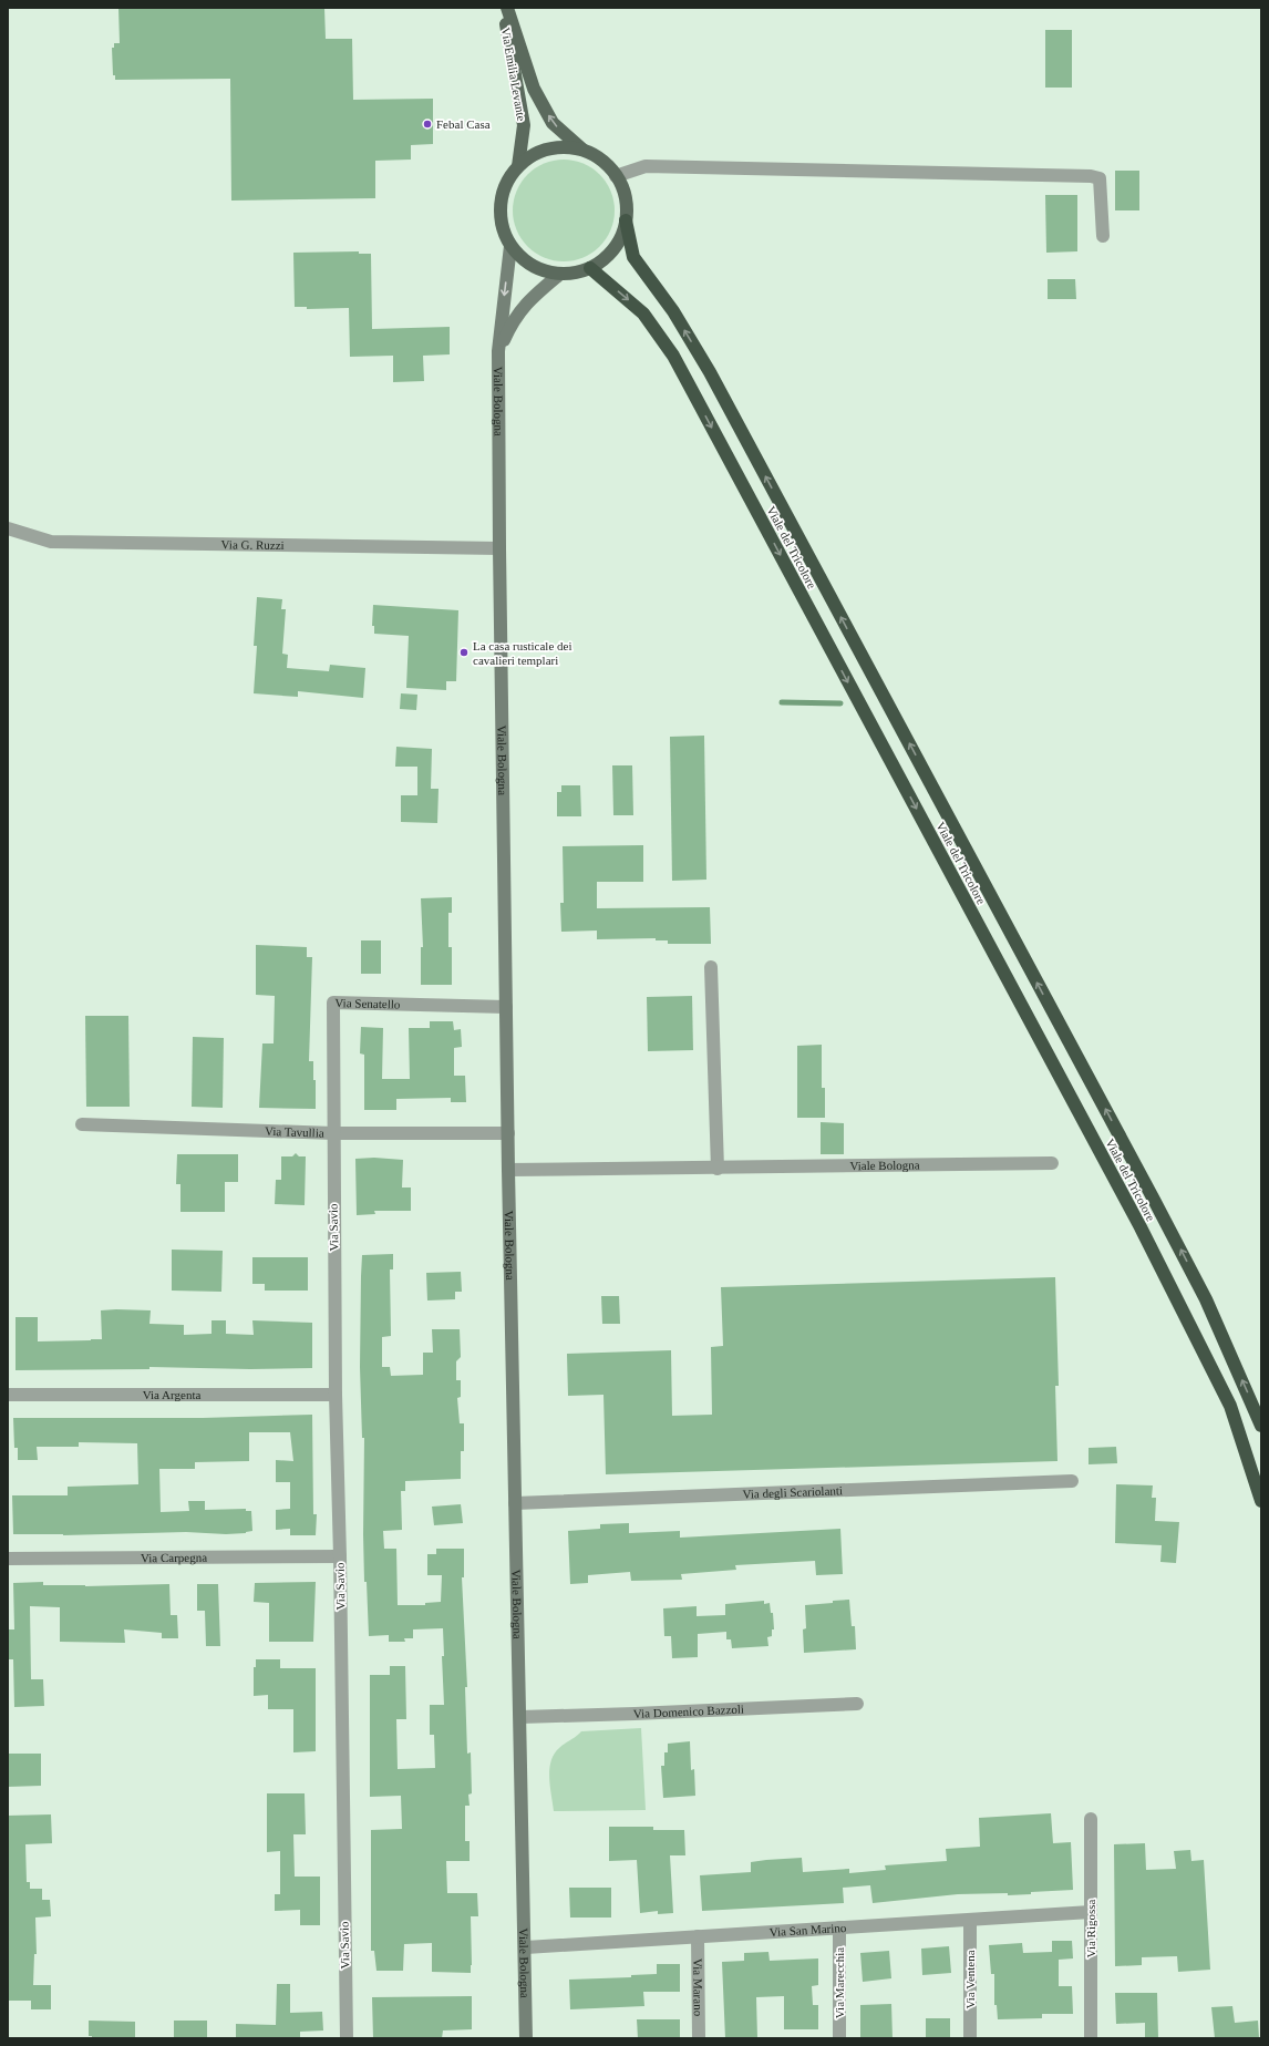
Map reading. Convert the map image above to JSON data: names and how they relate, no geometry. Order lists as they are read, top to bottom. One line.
{"streets":{"highway":["Viale del Tricolore"],"main road":["Via Emilia Levante","Viale Bologna"],"street":["Via G. Ruzzi","Via Senatello","Via Tavullia","Via Savio","Via Argenta","Via degli Scariolanti","Via Carpegna","Via Domenico Bazzoli","Via Rigossa","Via San Marino","Via Ventena","Via Marecchia","Via Marano"]},"crossings":[["Via Emilia Levante","Viale Bologna"],["Via Emilia Levante","Viale del Tricolore"],["Viale Bologna","Via G. Ruzzi"],["Viale Bologna","Viale del Tricolore"],["Viale Bologna","Via Senatello"],["Viale Bologna","Via Tavullia"],["Viale Bologna","Via degli Scariolanti"],["Viale Bologna","Via Domenico Bazzoli"],["Viale Bologna","Via San Marino"],["Via Senatello","Via Tavullia"],["Via Senatello","Via Savio"],["Via Tavullia","Via Savio"],["Via Savio","Via Argenta"],["Via Savio","Via Carpegna"],["Via Rigossa","Via San Marino"],["Via San Marino","Via Ventena"],["Via San Marino","Via Marecchia"],["Via San Marino","Via Marano"]],"places":["Febal Casa","La casa rusticale dei cavalieri templari"]}
